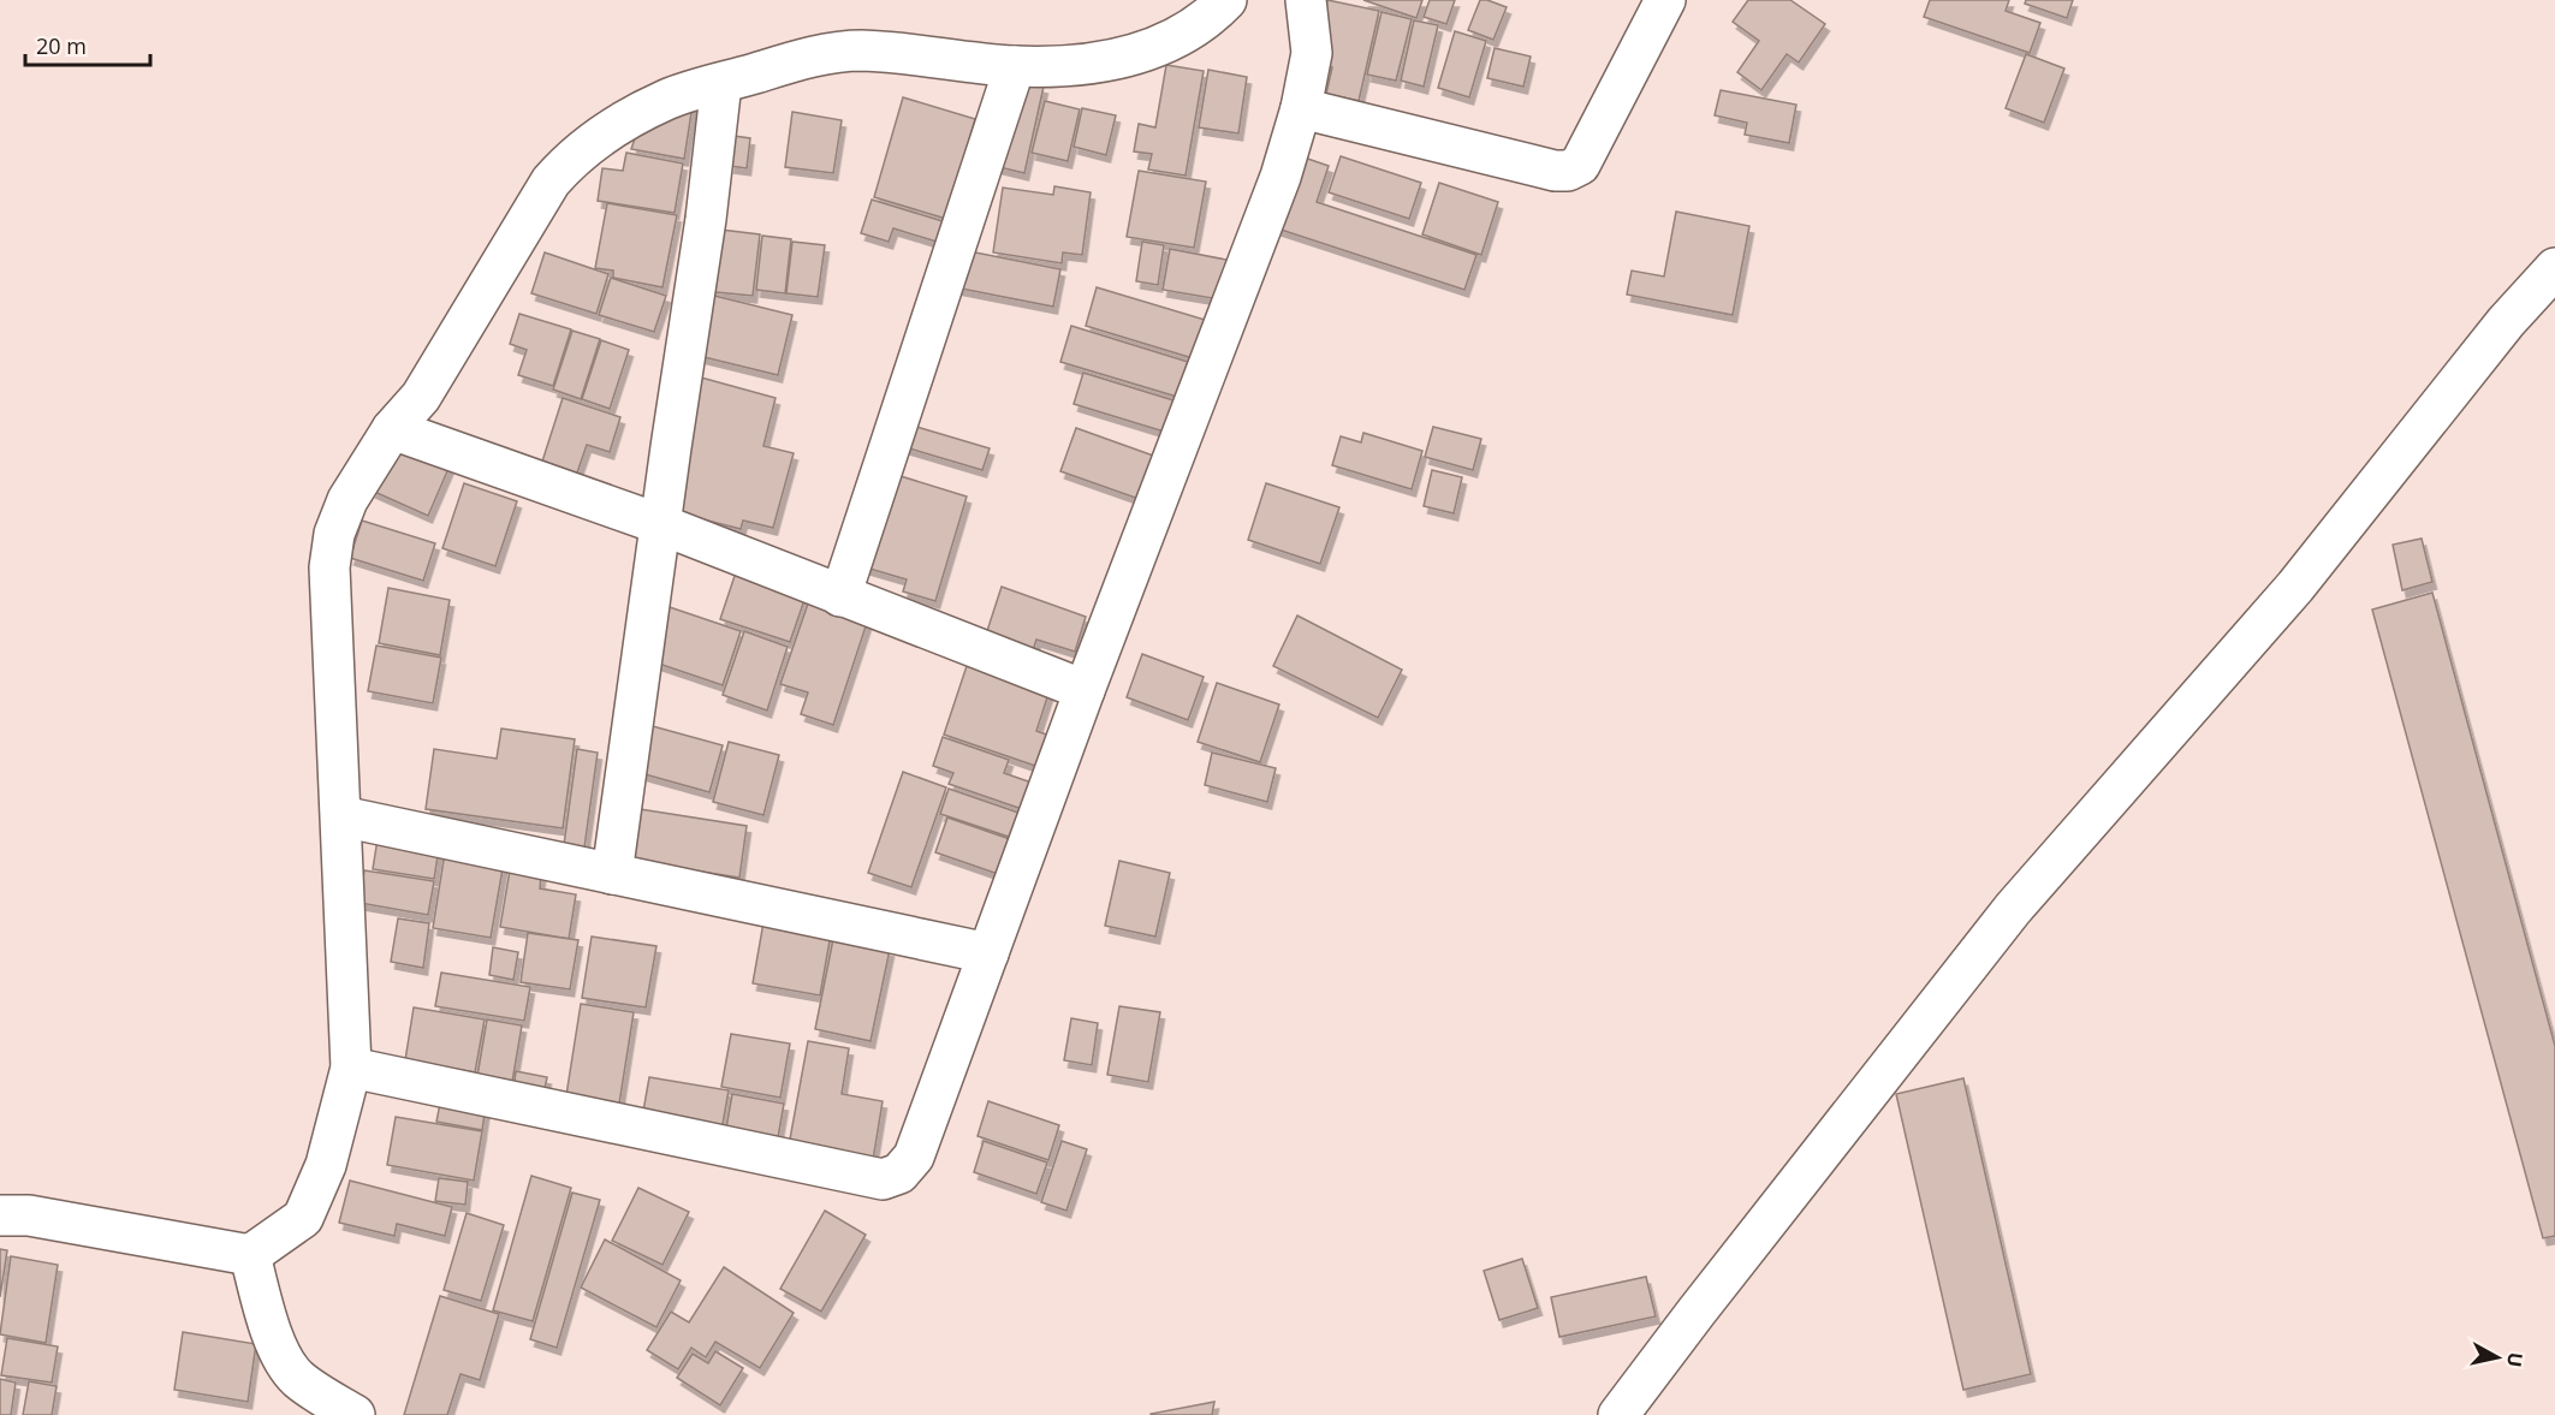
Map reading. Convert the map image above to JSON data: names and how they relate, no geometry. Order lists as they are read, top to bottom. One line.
{"scale_bar":"20 m","north":"right"}
